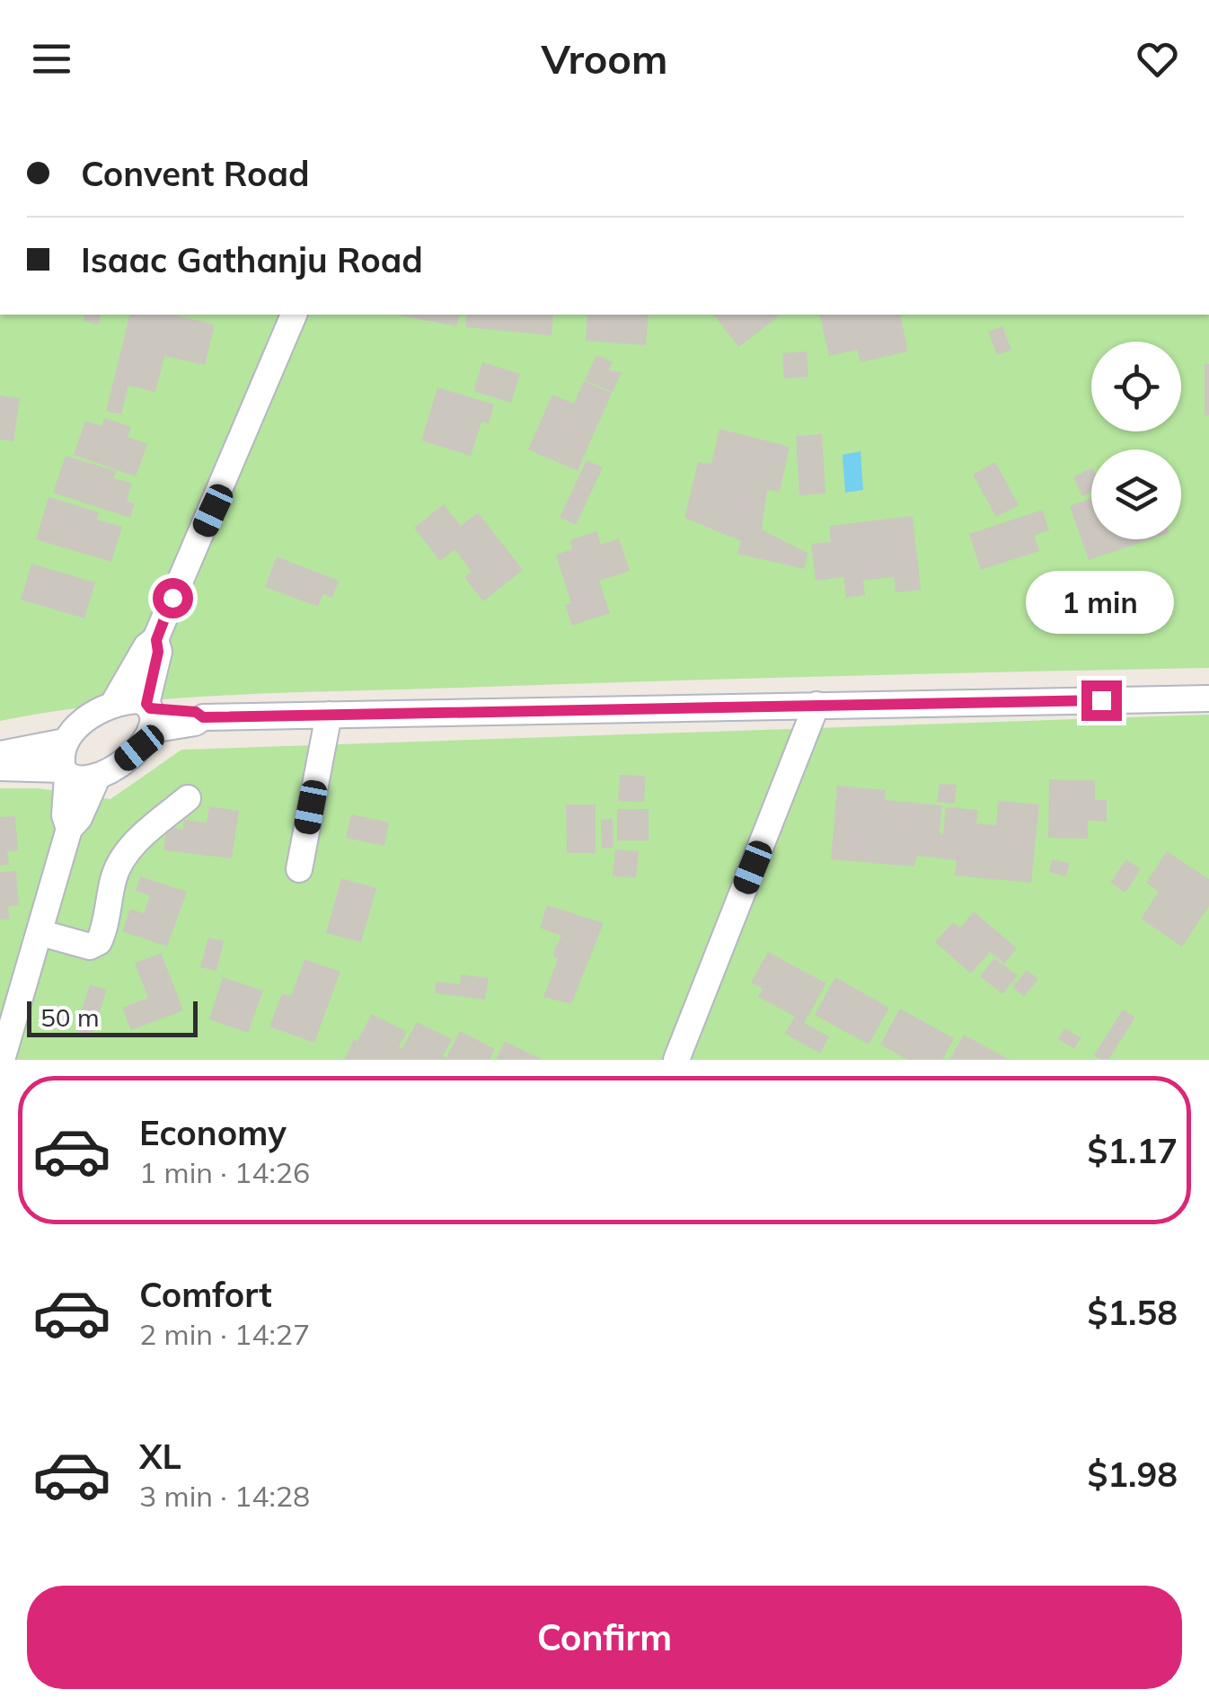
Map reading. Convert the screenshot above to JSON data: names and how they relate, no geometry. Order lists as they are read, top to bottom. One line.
{"scale_bar":"50 m","page":{"header":"Vroom","banner":["Convent Road","Isaac Gathanju Road"],"bubble":"1 min","scale":"50 m","list":[{"name":"Economy","note":"1 min · 14:26","value":"$1.17"},{"name":"Comfort","note":"2 min · 14:27","value":"$1.58"},{"name":"XL","note":"3 min · 14:28","value":"$1.98"}],"buttons":"Confirm"}}
